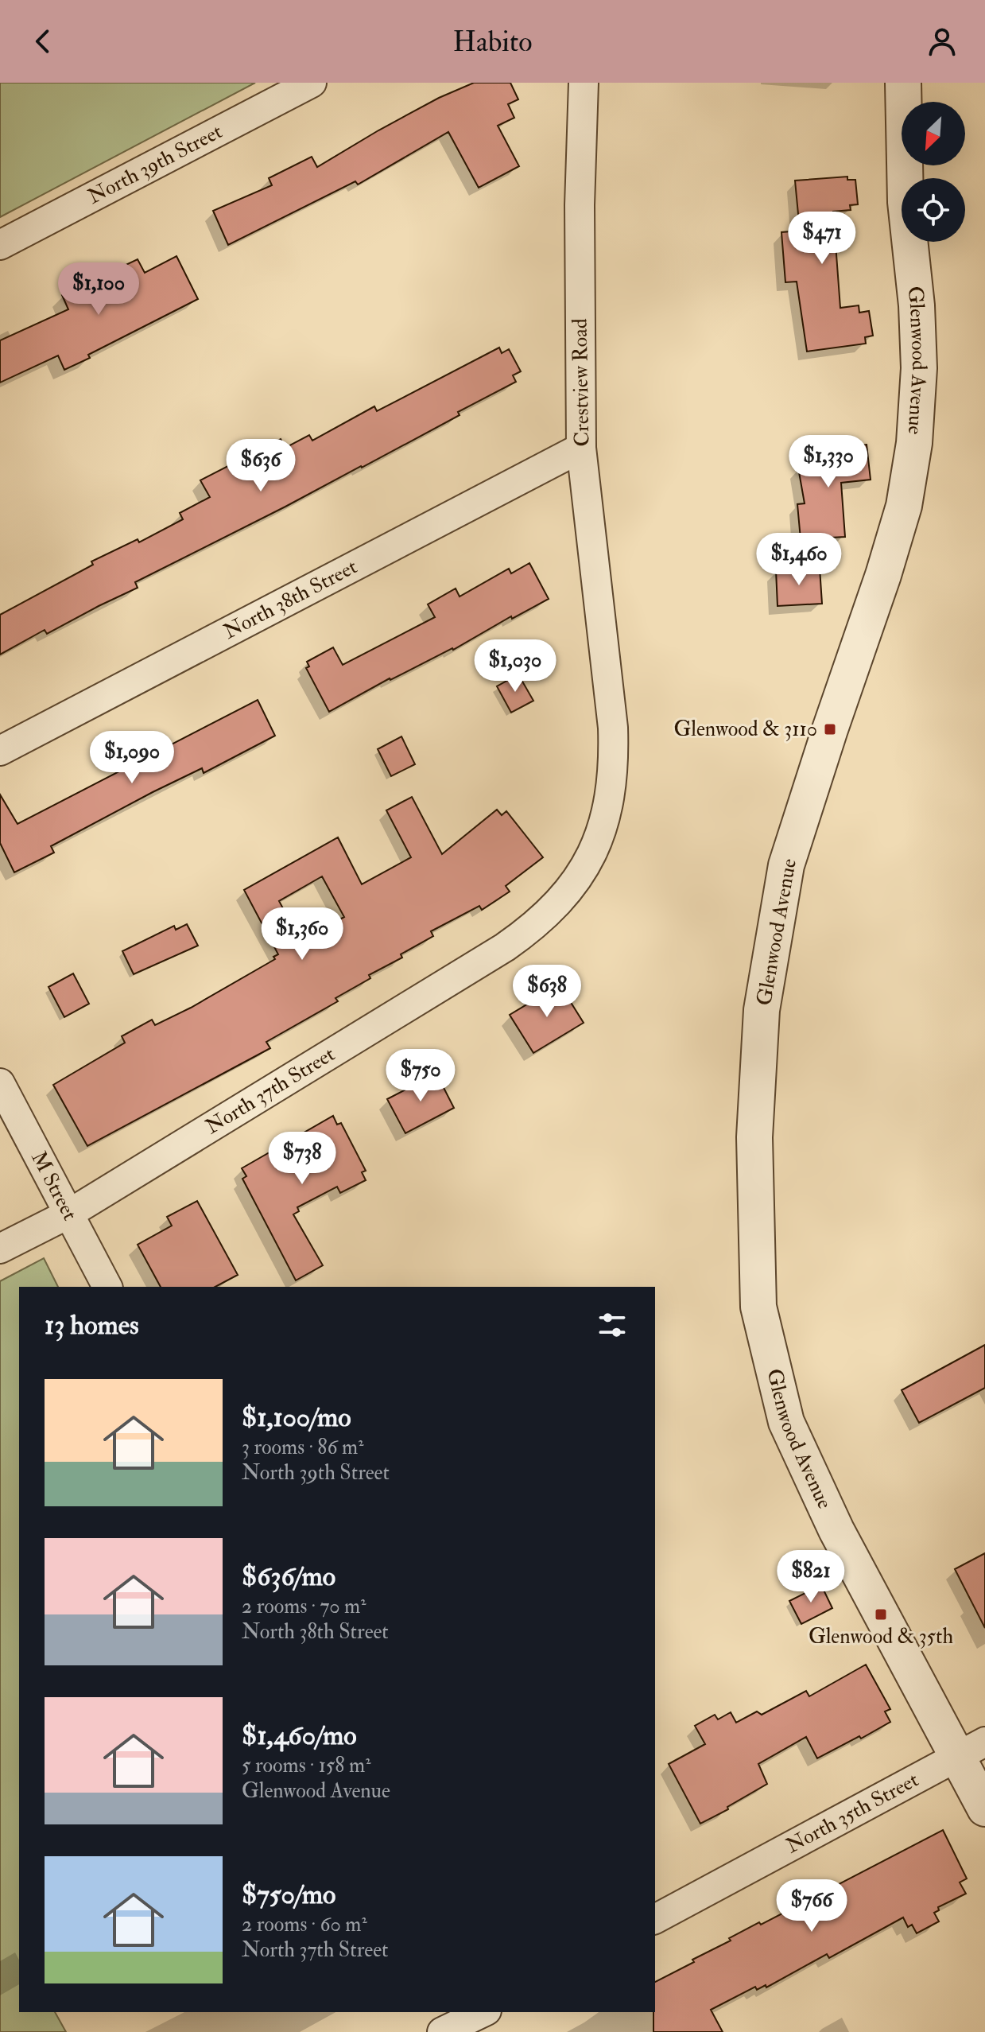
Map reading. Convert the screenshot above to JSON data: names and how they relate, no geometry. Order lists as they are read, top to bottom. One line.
{"streets":{"street":["North 39th Street","Glenwood Avenue","Crestview Road","North 38th Street","North 37th Street","M Street","North 35th Street"]},"crossings":[["Glenwood Avenue","North 35th Street"],["Crestview Road","North 38th Street"],["Crestview Road","North 37th Street"],["North 37th Street","M Street"]],"places":{"transit":["Glenwood & 3110","Glenwood & 35th"]},"north":"bottom left","page":{"header":"Habito","price":["$471","$1,100","$1,330","$636","$1,460","$1,030","$1,090","$1,360","$638","$750","$738","$821","$766"],"heading":"13 homes","list":[{"name":"$1,100/mo","note":"3 rooms · 86 m² · North 39th Street"},{"name":"$636/mo","note":"2 rooms · 70 m² · North 38th Street"},{"name":"$1,460/mo","note":"5 rooms · 158 m² · Glenwood Avenue"},{"name":"$750/mo","note":"2 rooms · 60 m² · North 37th Street"}]}}
